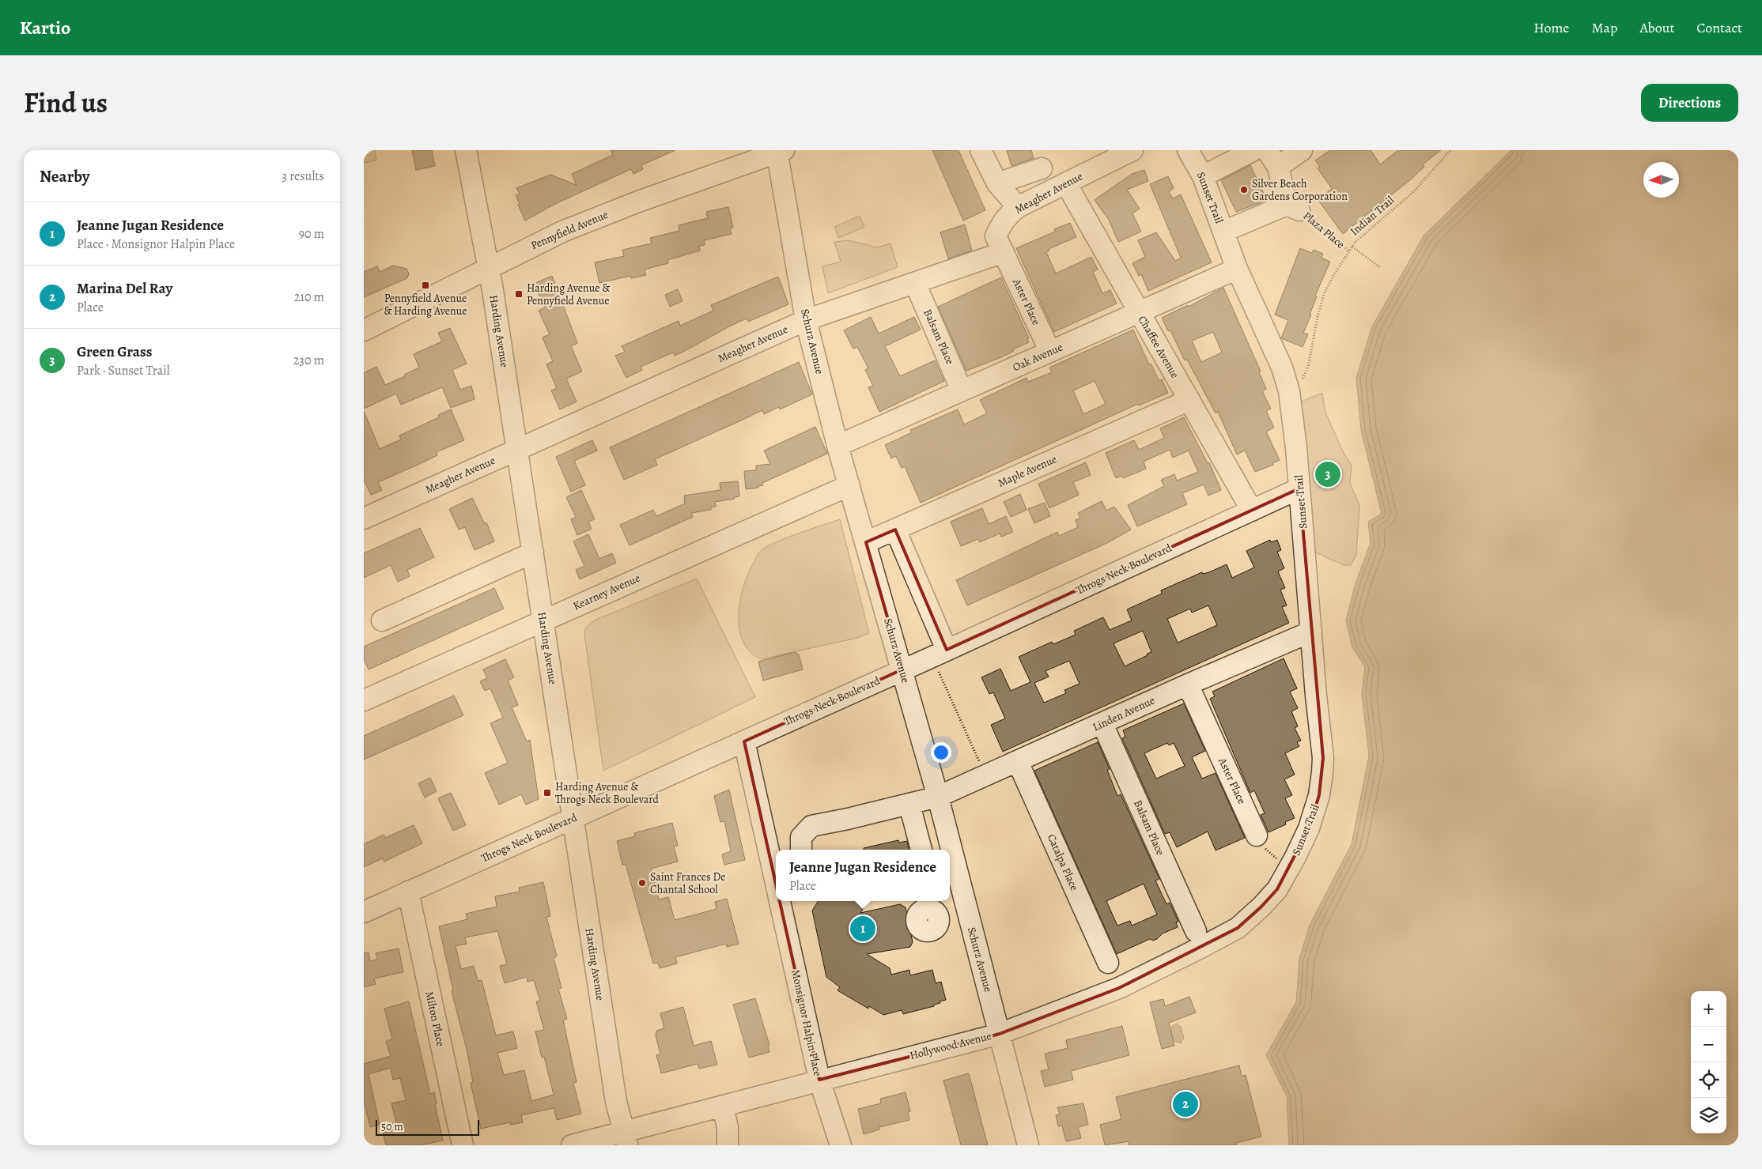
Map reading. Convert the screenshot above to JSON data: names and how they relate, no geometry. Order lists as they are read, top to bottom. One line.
{"streets":{"street":["Meagher Avenue","Sunset Trail","Pennyfield Avenue","Aster Place","Harding Avenue","Balsam Place","Schurz Avenue","Chaffee Avenue","Oak Avenue","Maple Avenue","Throgs Neck Boulevard","Kearney Avenue","Linden Avenue","Catalpa Place","Milton Place","Monsignor Halpin Place","Hollywood Avenue"],"path":["Indian Trail","Plaza Place"]},"crossings":[["Meagher Avenue","Aster Place"],["Meagher Avenue","Harding Avenue"],["Meagher Avenue","Balsam Place"],["Meagher Avenue","Schurz Avenue"],["Meagher Avenue","Chaffee Avenue"],["Sunset Trail","Indian Trail"],["Sunset Trail","Oak Avenue"],["Sunset Trail","Throgs Neck Boulevard"],["Sunset Trail","Linden Avenue"],["Sunset Trail","Hollywood Avenue"],["Indian Trail","Plaza Place"],["Pennyfield Avenue","Harding Avenue"],["Pennyfield Avenue","Schurz Avenue"],["Aster Place","Oak Avenue"],["Aster Place","Linden Avenue"],["Harding Avenue","Throgs Neck Boulevard"],["Harding Avenue","Kearney Avenue"],["Harding Avenue","Hollywood Avenue"],["Balsam Place","Oak Avenue"],["Balsam Place","Linden Avenue"],["Schurz Avenue","Oak Avenue"],["Schurz Avenue","Maple Avenue"],["Schurz Avenue","Throgs Neck Boulevard"],["Schurz Avenue","Kearney Avenue"],["Schurz Avenue","Linden Avenue"],["Schurz Avenue","Hollywood Avenue"],["Chaffee Avenue","Oak Avenue"],["Chaffee Avenue","Maple Avenue"],["Chaffee Avenue","Throgs Neck Boulevard"],["Throgs Neck Boulevard","Milton Place"],["Throgs Neck Boulevard","Monsignor Halpin Place"],["Linden Avenue","Catalpa Place"],["Monsignor Halpin Place","Hollywood Avenue"]],"places":{"other":["Silver Beach Gardens Corporation","Saint Frances De Chantal School"],"transit":["Pennyfield Avenue & Harding Avenue","Harding Avenue & Pennyfield Avenue","Harding Avenue & Throgs Neck Boulevard"]},"scale_bar":"50 m","north":"left","page":{"header":"Kartio","nav":["Home","Map","About","Contact"],"title":"Find us","buttons":"Directions","heading":["Nearby","3 results"],"list":[{"mark":"1","name":"Jeanne Jugan Residence","note":"Place · Monsignor Halpin Place","value":"90 m"},{"mark":"2","name":"Marina Del Ray","note":"Place","value":"210 m"},{"mark":"3","name":"Green Grass","note":"Park · Sunset Trail","value":"230 m"}],"pins":["3","1","2"],"popup":["Jeanne Jugan Residence","Place"],"map_buttons":["+","−"],"scale":"50 m"}}
